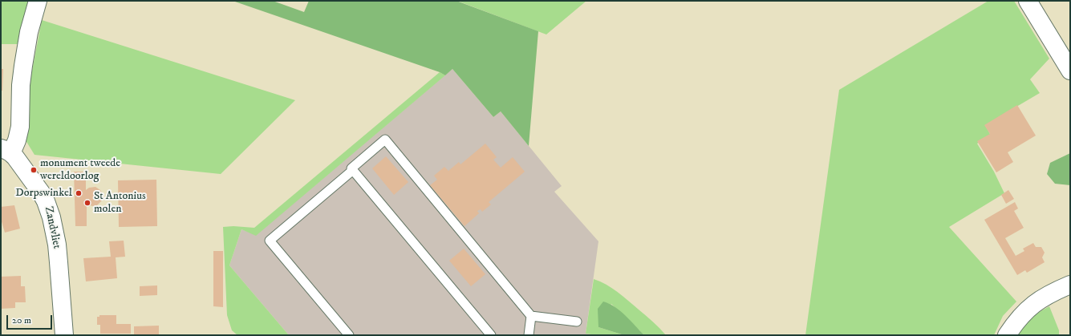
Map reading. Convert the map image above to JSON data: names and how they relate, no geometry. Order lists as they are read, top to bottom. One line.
{"streets":{"street":["Zandvliet"]},"places":["monument tweede wereldoorlog","Dorpswinkel","St Antonius molen"],"scale_bar":"20 m"}
